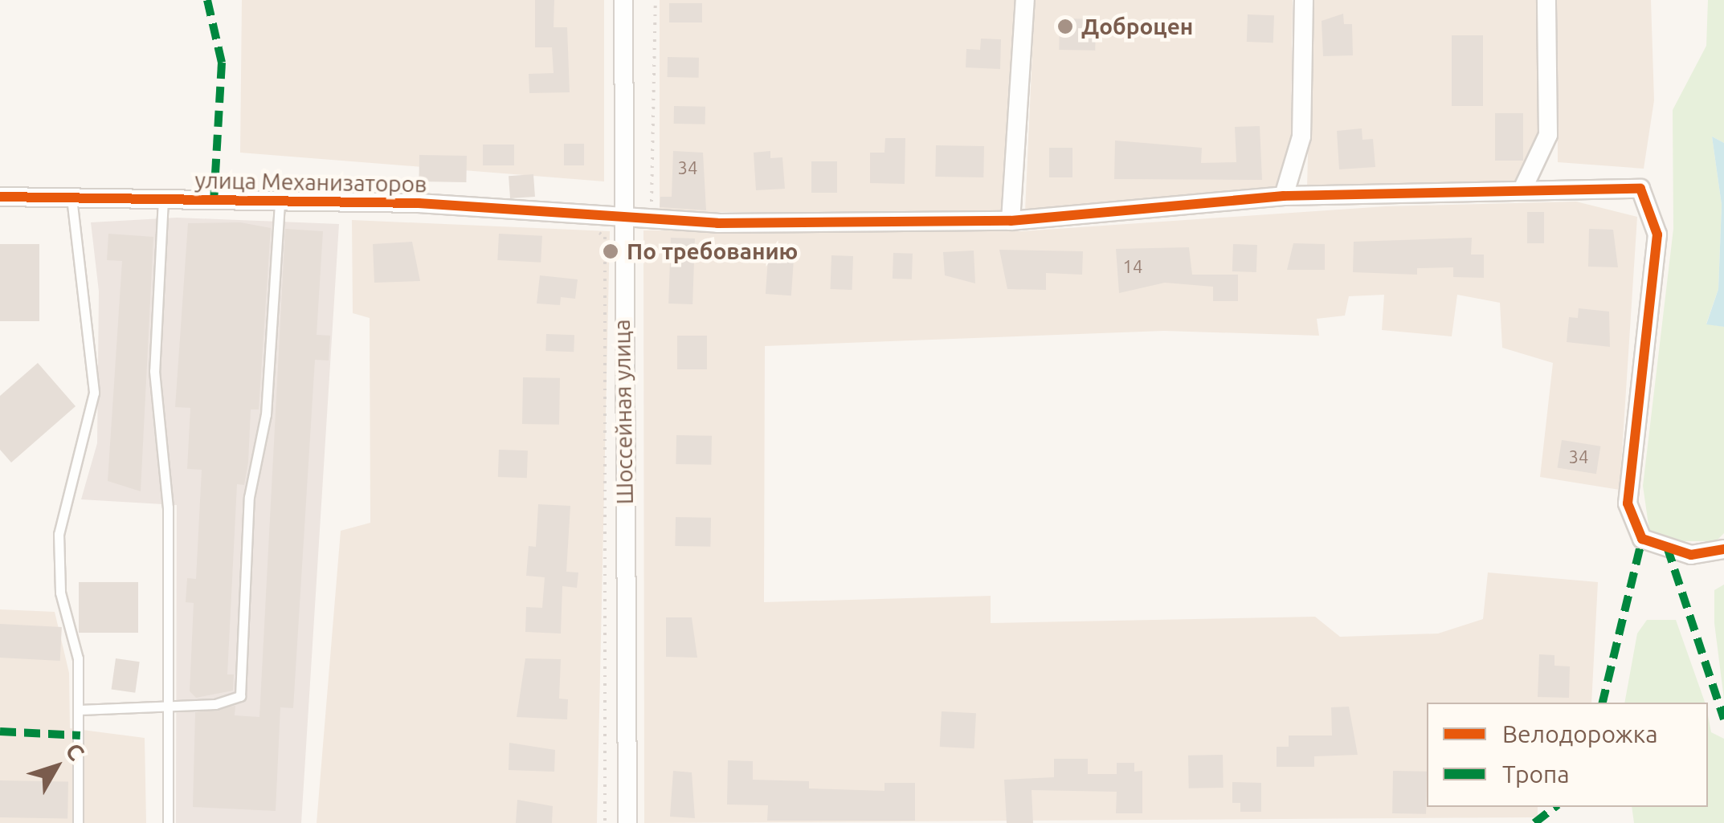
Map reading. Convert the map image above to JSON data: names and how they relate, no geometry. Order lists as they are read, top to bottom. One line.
{"streets":{"street":["улица Механизаторов","Шоссейная улица"]},"crossings":[["улица Механизаторов","Шоссейная улица"]],"places":["Доброцен","По требованию"],"house_numbers":["34","14","34"],"legend":["Велодорожка","Тропа"],"north":"top right"}
